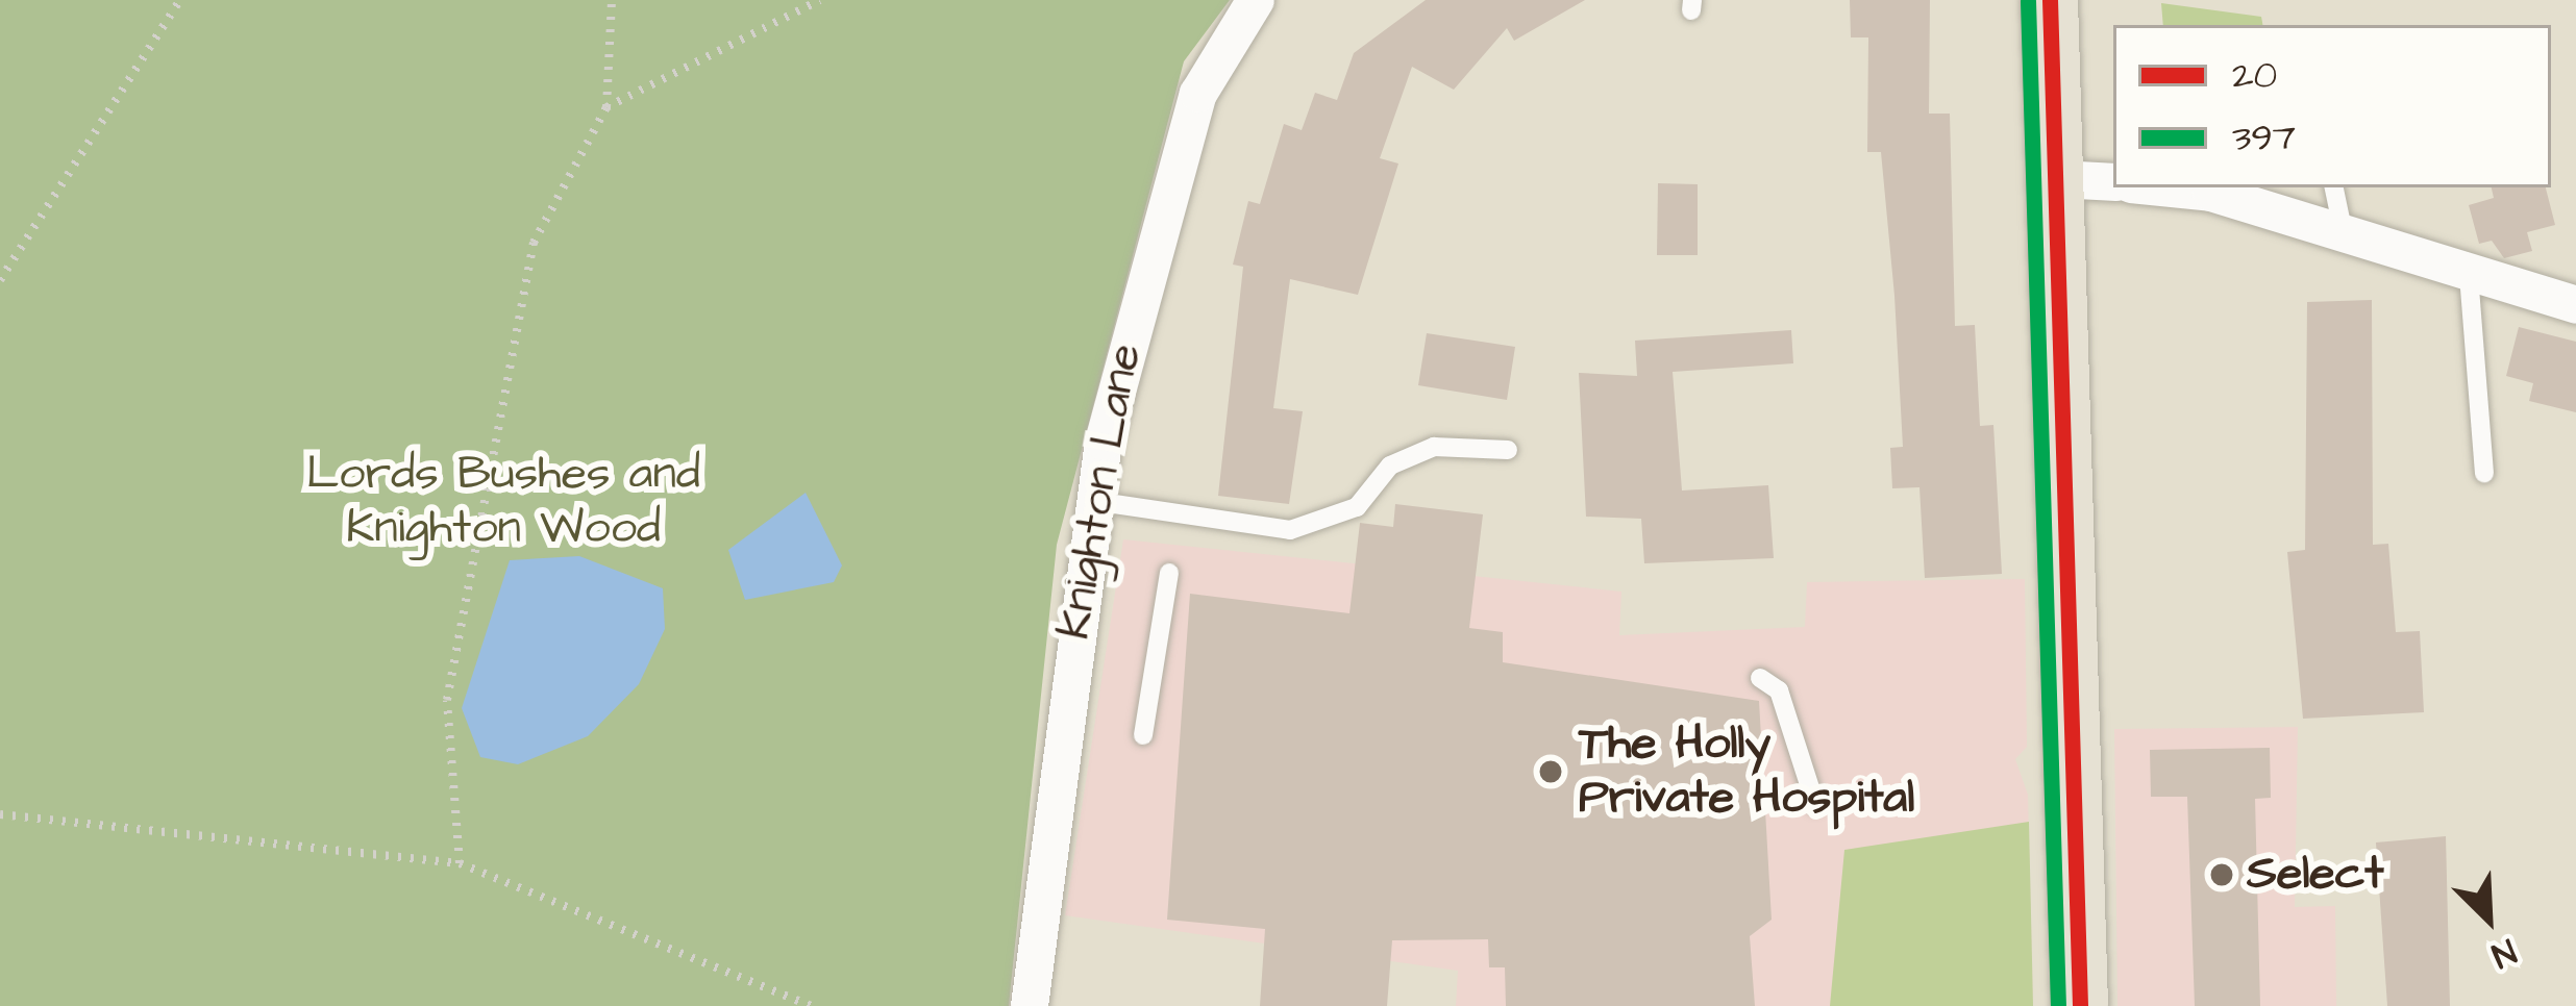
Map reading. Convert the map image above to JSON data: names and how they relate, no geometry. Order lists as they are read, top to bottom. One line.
{"streets":{"street":["Knighton Lane"]},"parks":["Lords Bushes and Knighton Wood"],"places":["The Holly Private Hospital","Select"],"lines":["transit line 20","transit line 397"],"legend":["20","397"],"north":"bottom right"}
